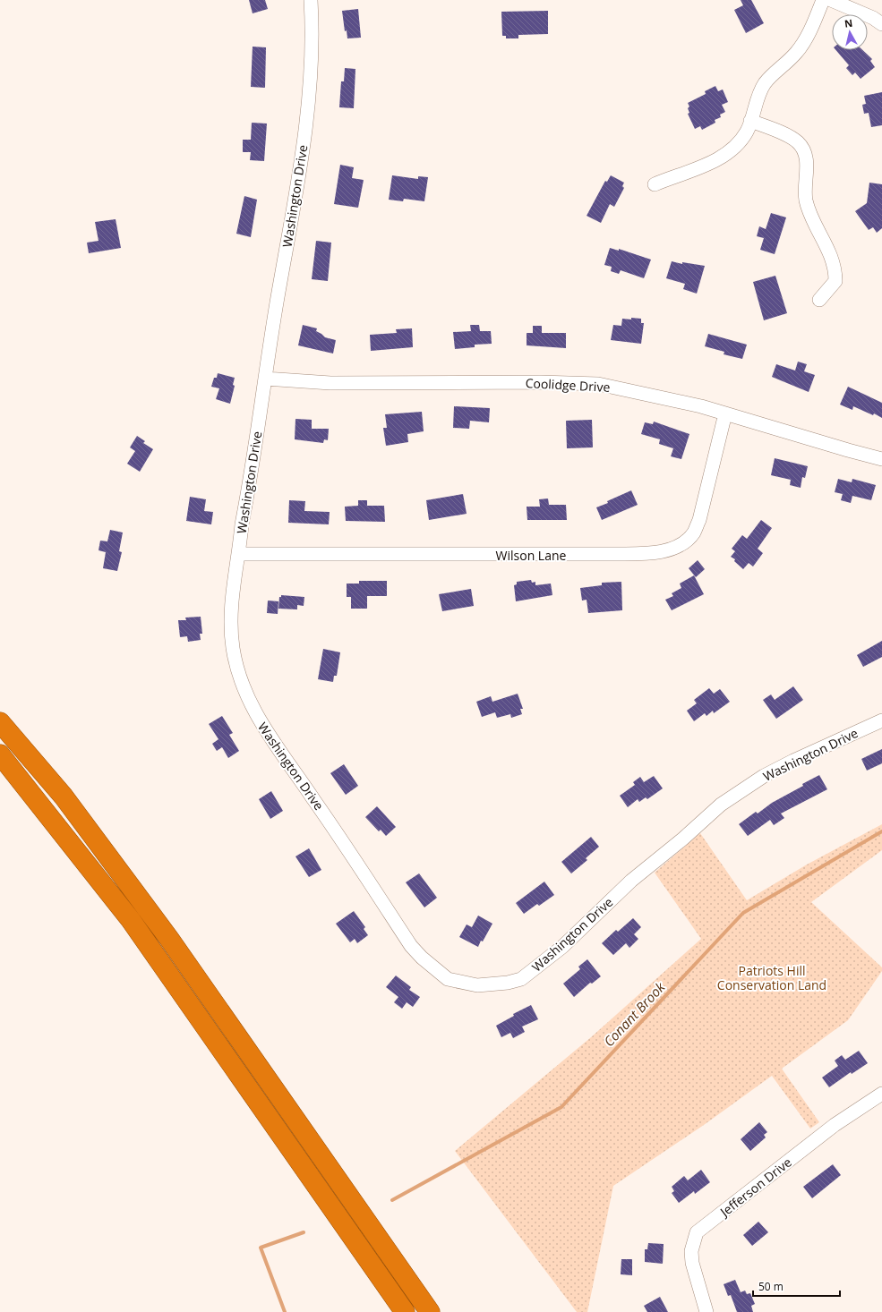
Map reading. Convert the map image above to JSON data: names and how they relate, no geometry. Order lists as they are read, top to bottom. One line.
{"streets":{"street":["Washington Drive","Coolidge Drive","Wilson Lane","Jefferson Drive"]},"crossings":[["Washington Drive","Coolidge Drive"],["Washington Drive","Wilson Lane"],["Coolidge Drive","Wilson Lane"]],"water":["Conant Brook"],"parks":["Patriots Hill Conservation Land"],"scale_bar":"50 m","north":"top"}
